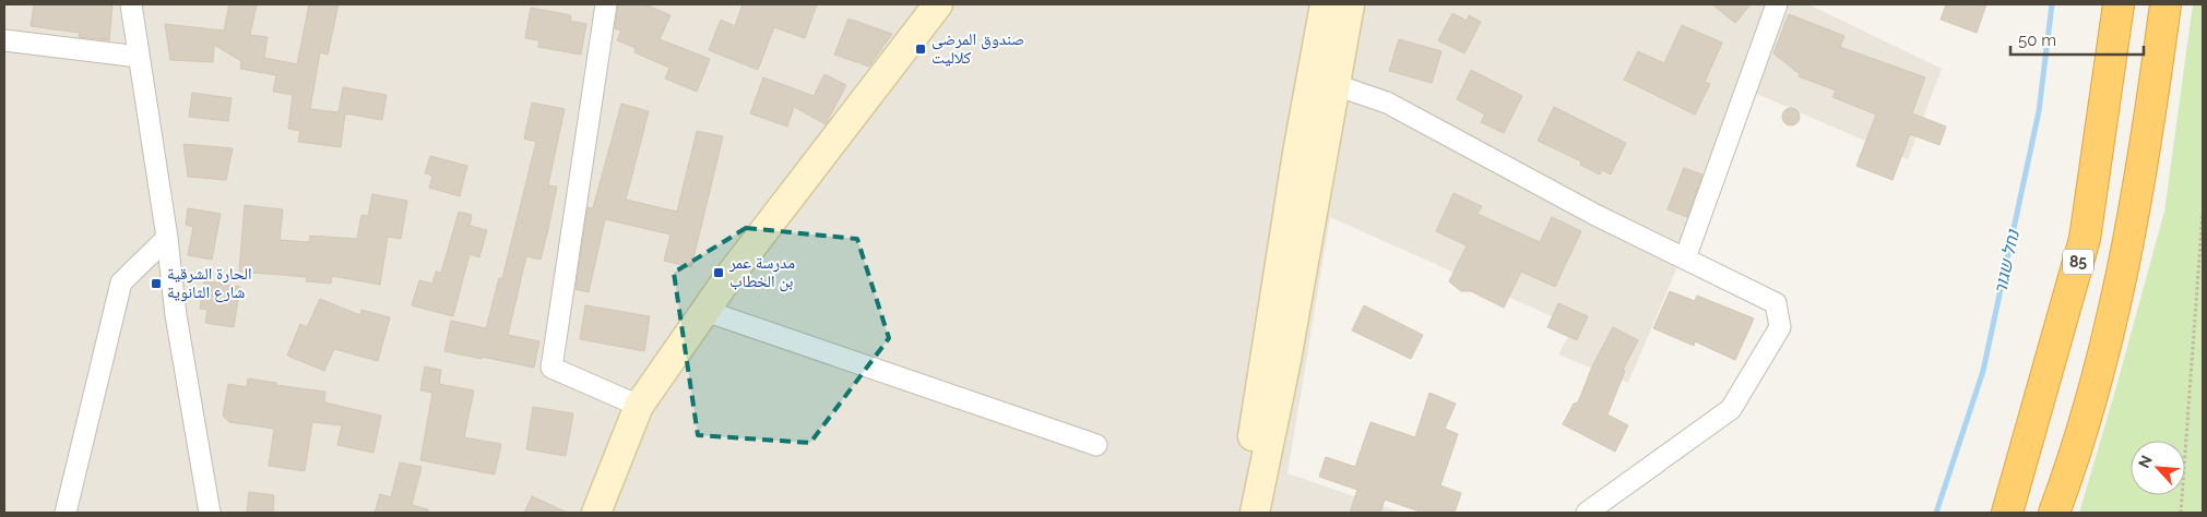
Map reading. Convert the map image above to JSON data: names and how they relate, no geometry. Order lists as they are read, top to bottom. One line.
{"streets":{"highway":["85"]},"water":["נחל שגור"],"places":{"transit":["صندوق المرضى كلاليت","مدرسة عمر بن الخطاب","الحارة الشرقية شارع الثانوية"]},"scale_bar":"50 m","north":"top left"}
